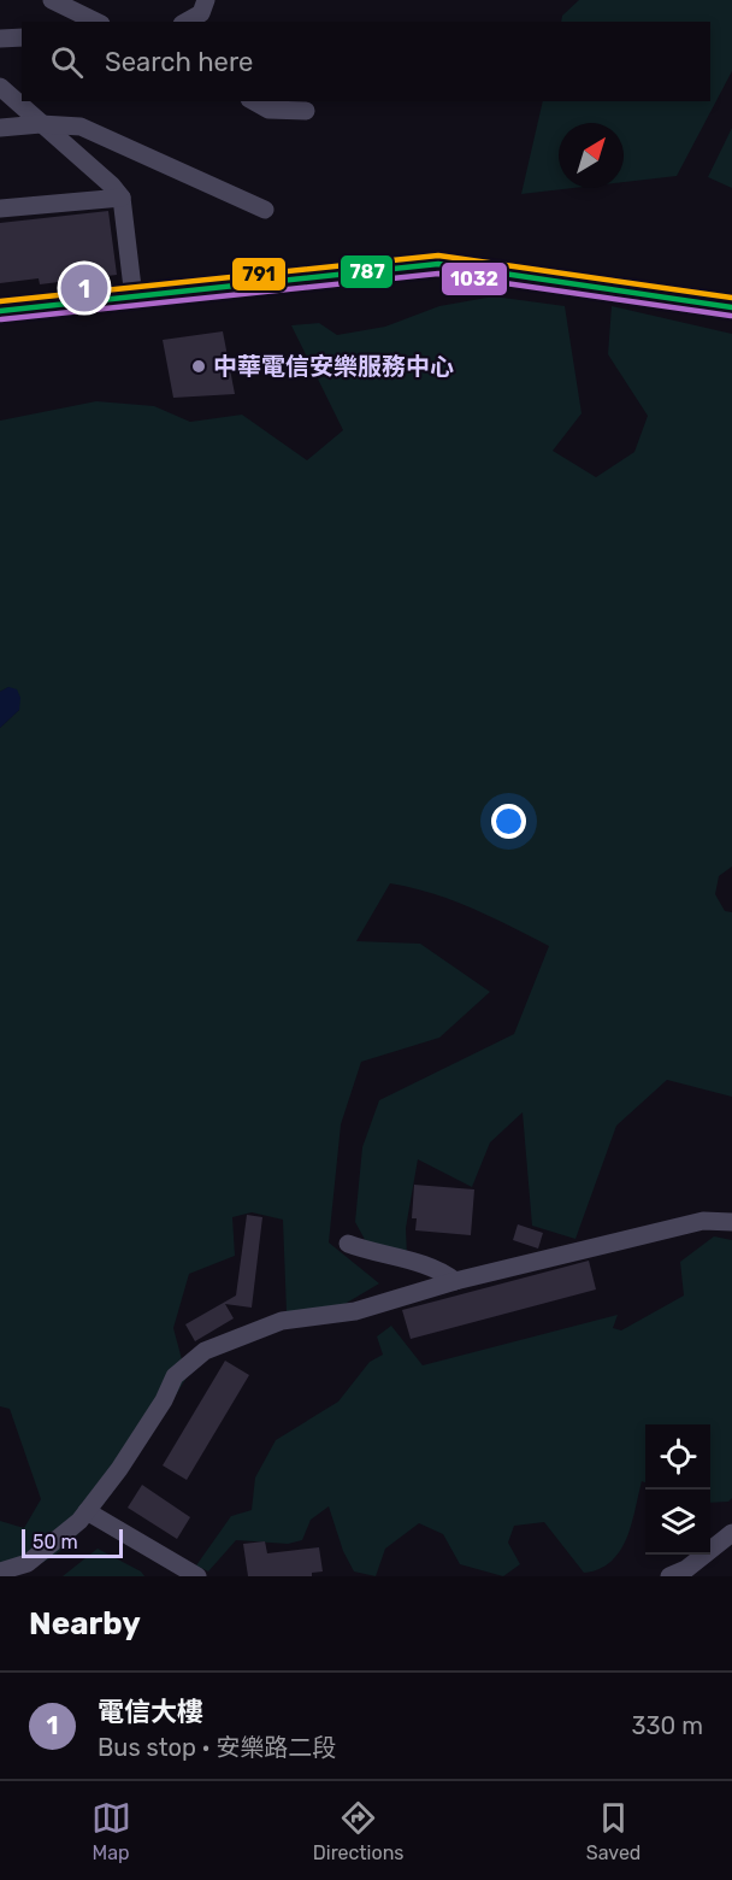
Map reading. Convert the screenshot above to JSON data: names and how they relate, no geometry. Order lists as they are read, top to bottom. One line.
{"places":["中華電信安樂服務中心"],"lines":["transit line 791","transit line 787","transit line 1032"],"scale_bar":"50 m","north":"top right","page":{"search":"Search here","pins":"1","scale":"50 m","heading":"Nearby","list":[{"mark":"1","name":"電信大樓","note":"Bus stop · 安樂路二段","value":"330 m"}],"nav":["Map","Directions","Saved"]}}
